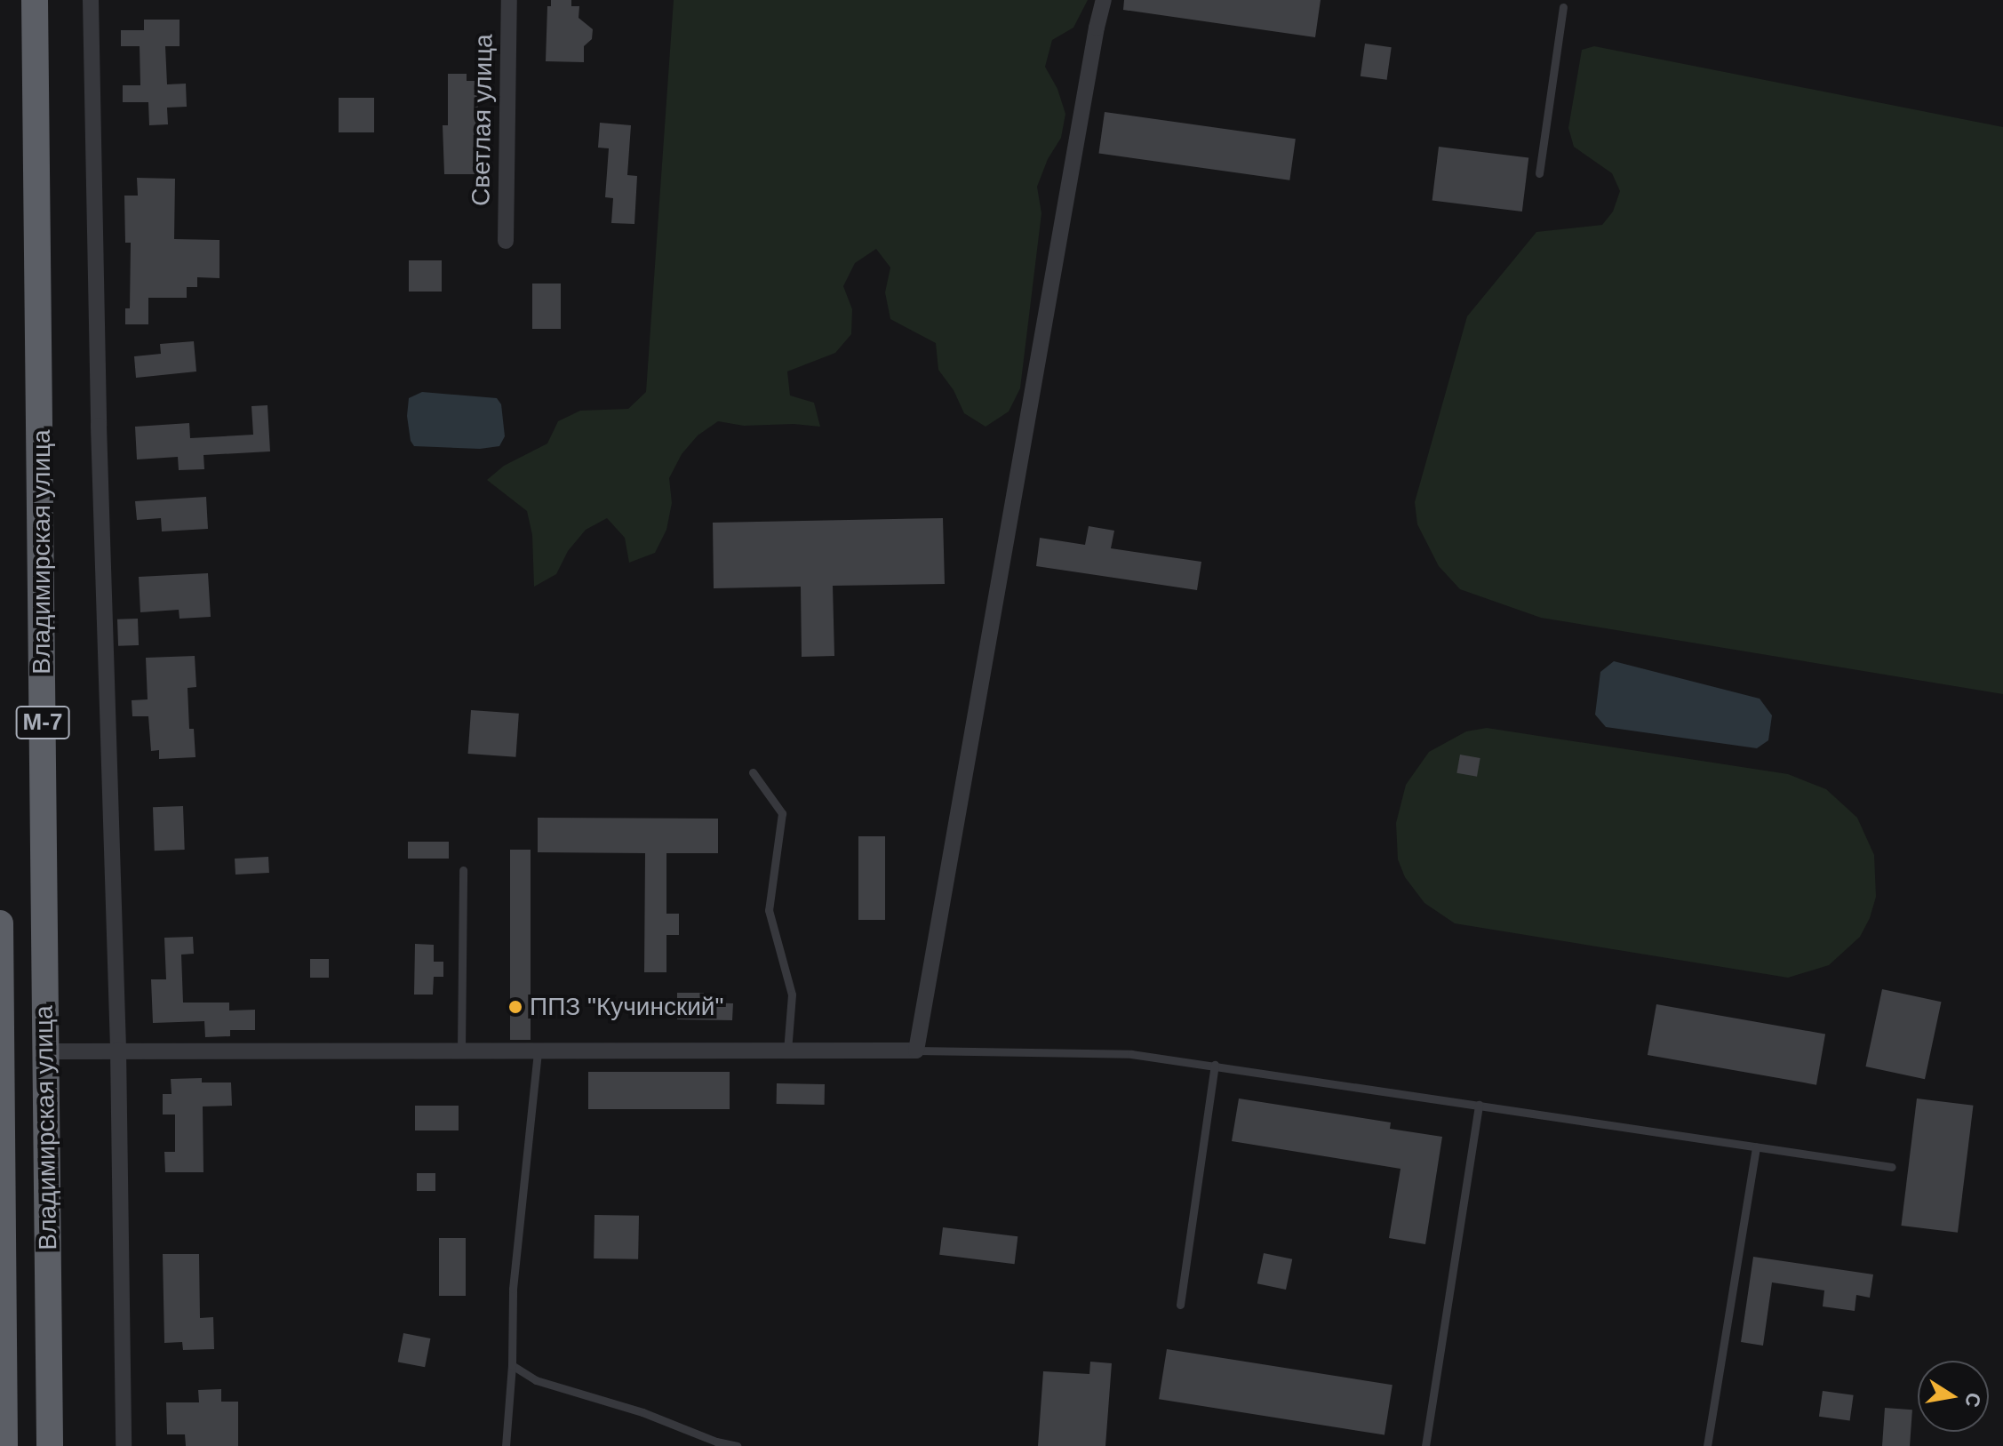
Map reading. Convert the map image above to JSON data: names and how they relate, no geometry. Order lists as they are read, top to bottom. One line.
{"streets":{"highway":["Владимирская улица","М-7"],"street":["Светлая улица"]},"places":["ППЗ \"Кучинский\""],"north":"right"}
